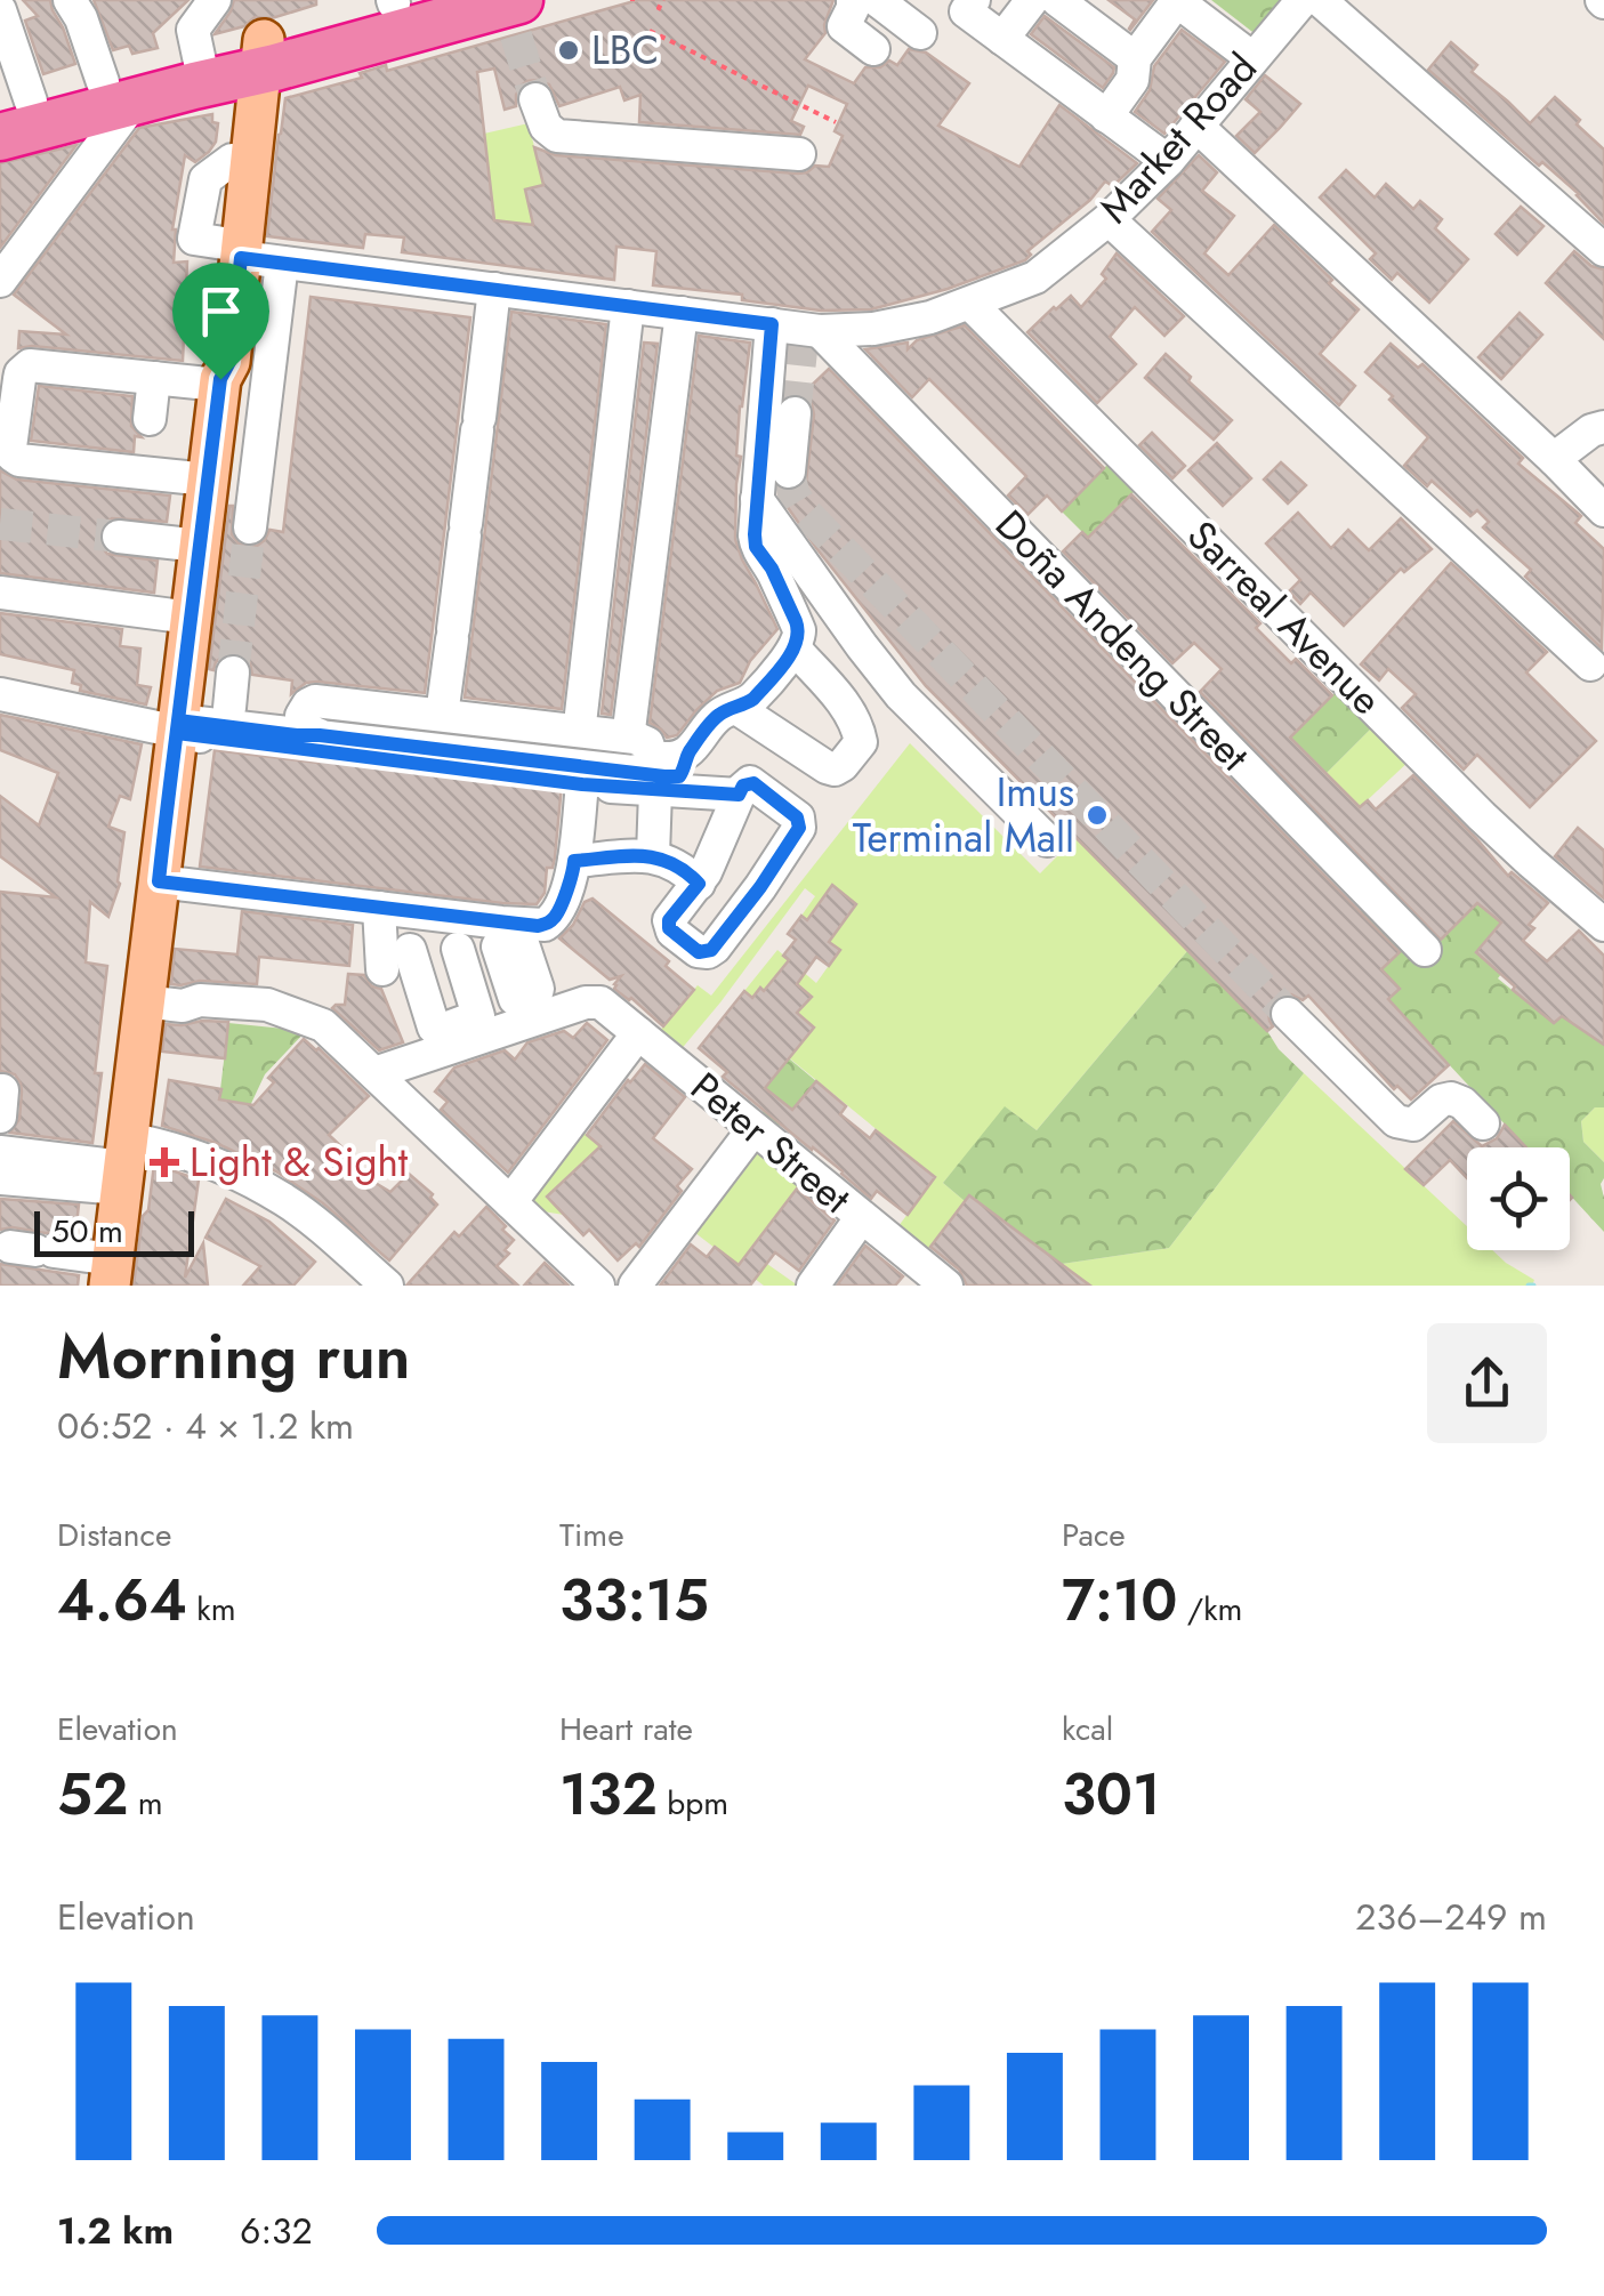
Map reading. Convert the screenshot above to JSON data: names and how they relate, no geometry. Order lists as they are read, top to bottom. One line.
{"streets":{"street":["Market Road","Sarreal Avenue","Doña Andeng Street","Peter Street"]},"crossings":[["Market Road","Sarreal Avenue"],["Market Road","Doña Andeng Street"]],"places":{"other":["LBC","Imus Terminal Mall"],"health":["Light & Sight"]},"scale_bar":"50 m","page":{"scale":"50 m","heading":["Morning run","06:52 · 4 × 1.2 km"],"stats":[["Distance","4.64 km"],["Time","33:15"],["Pace","7:10 /km"],["Elevation","52 m"],["Heart rate","132 bpm"],["kcal","301"]],"chart":["Elevation","236–249 m"],"list":[{"name":"1.2 km","note":"6:32"}]}}
